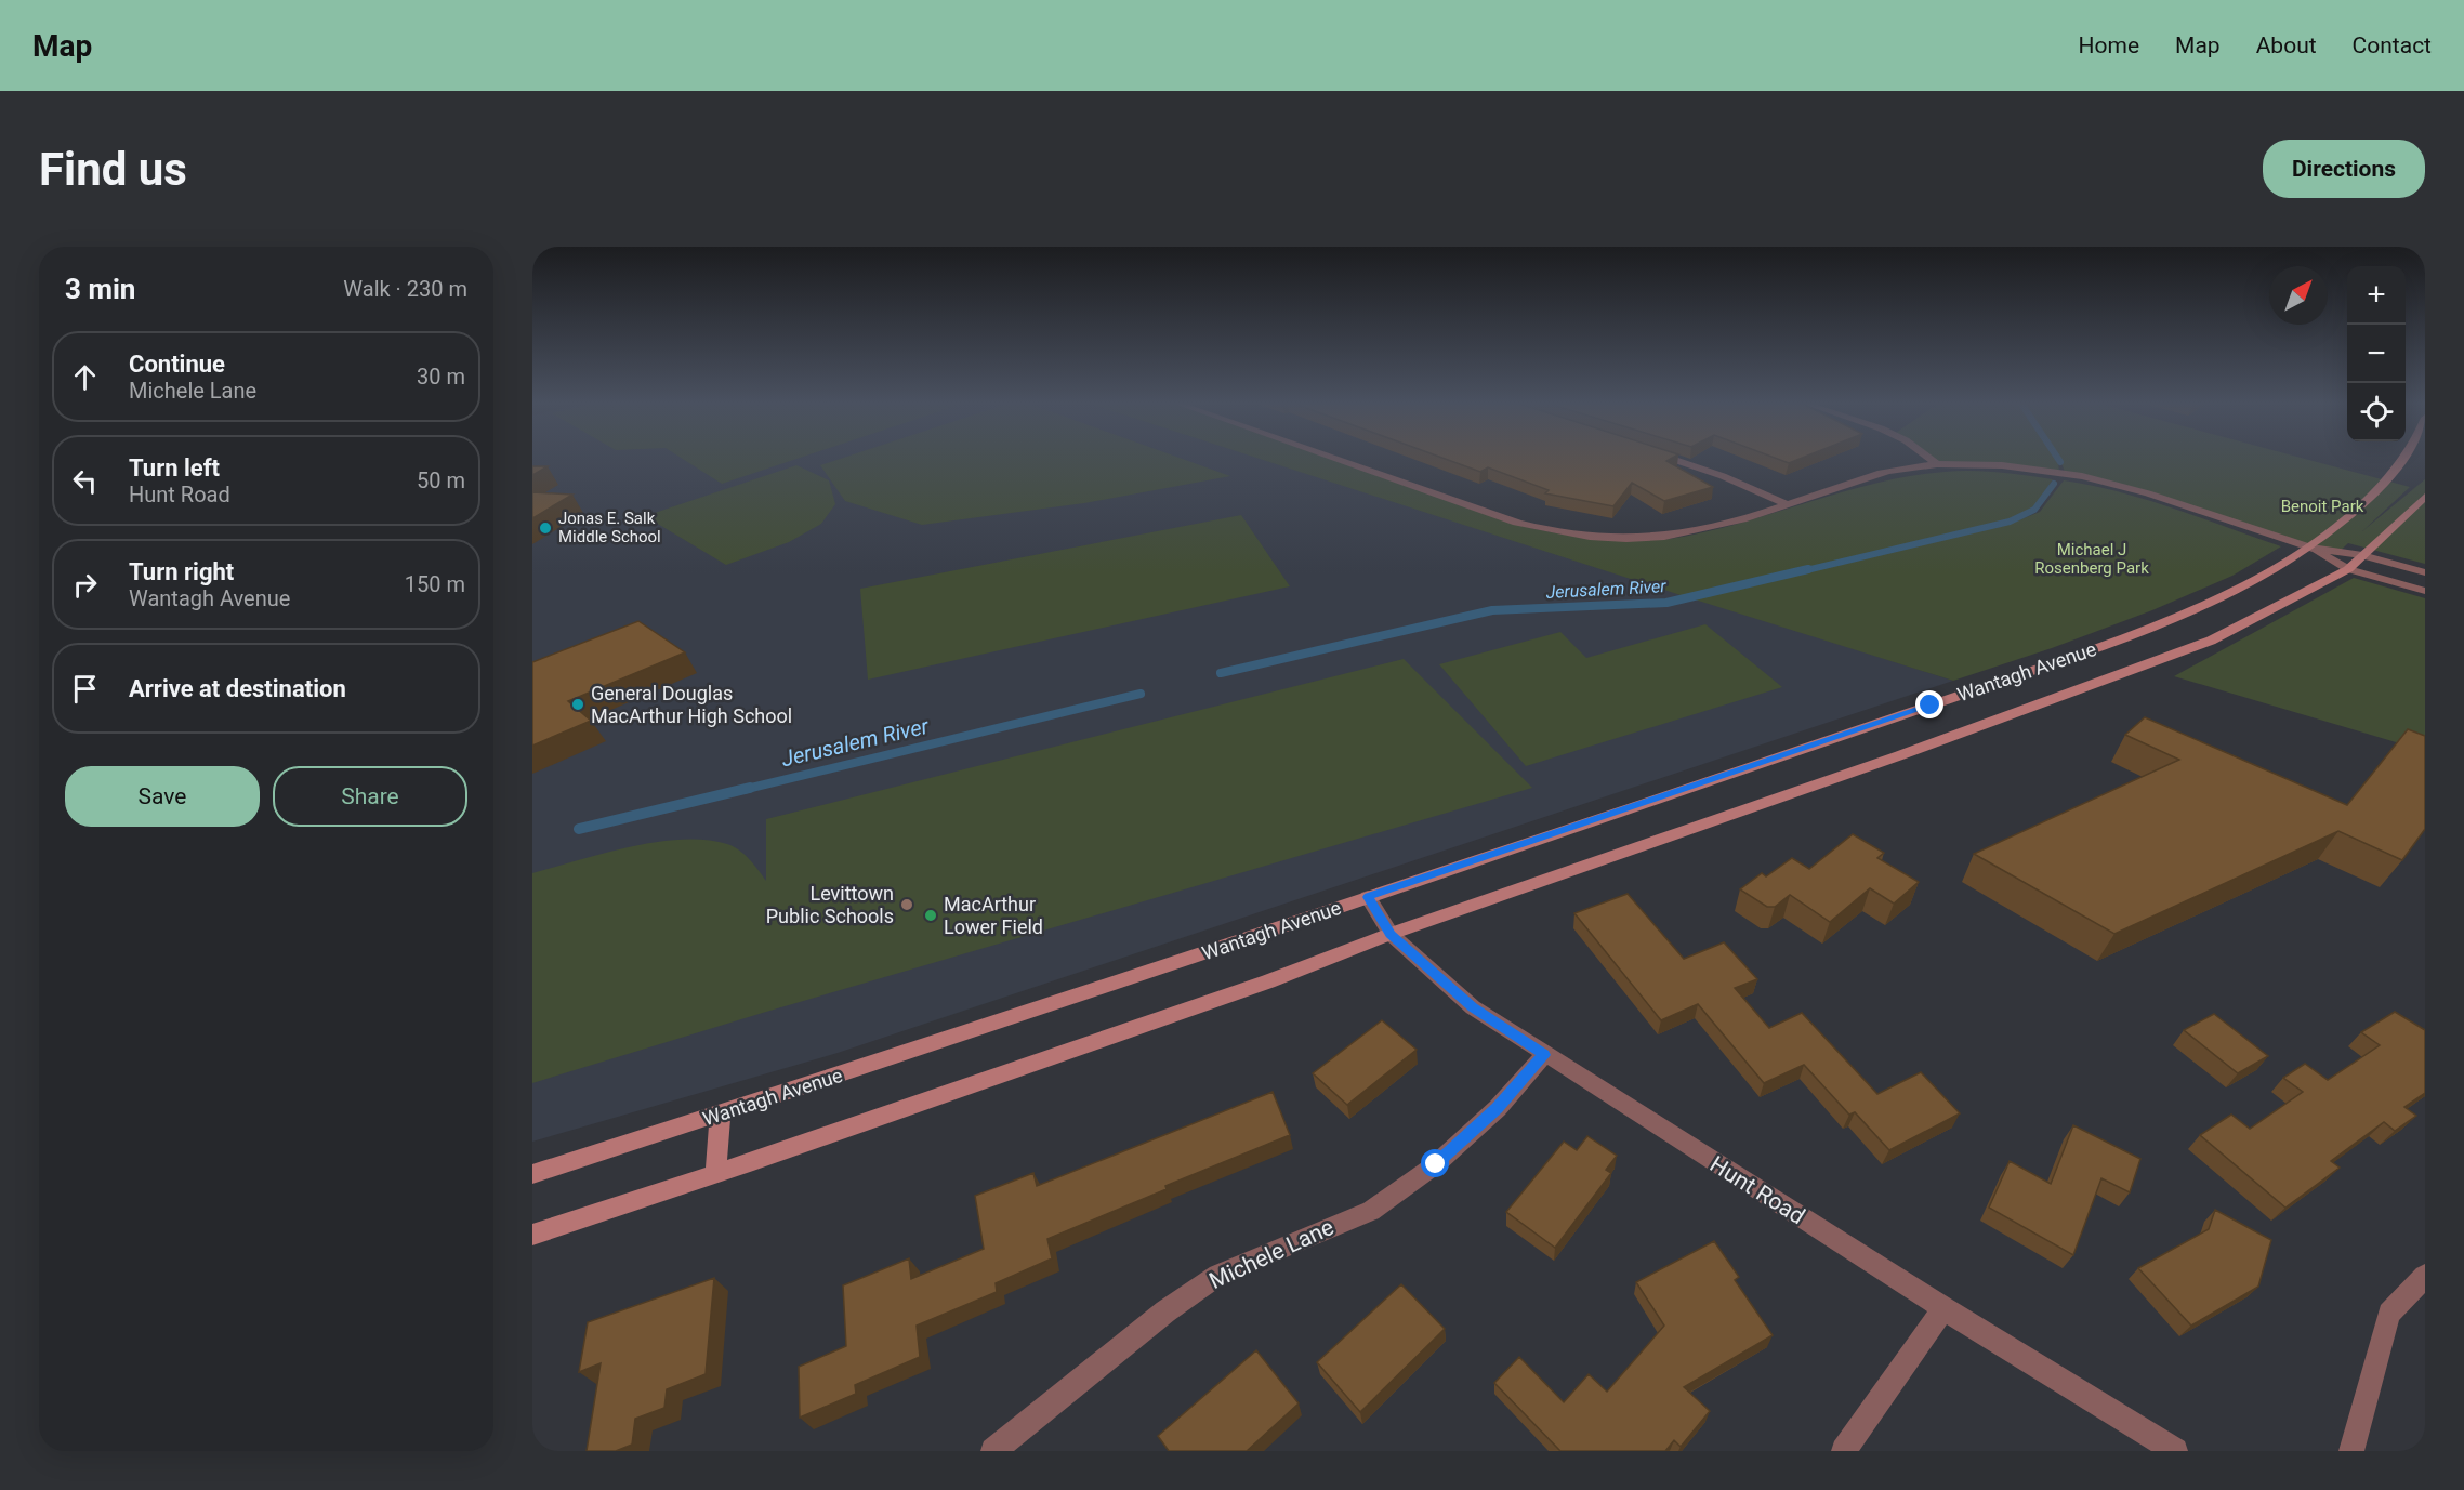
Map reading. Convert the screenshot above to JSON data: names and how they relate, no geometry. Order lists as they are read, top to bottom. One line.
{"streets":{"main road":["Wantagh Avenue"],"street":["Hunt Road","Michele Lane"]},"crossings":[["Wantagh Avenue","Hunt Road"],["Hunt Road","Michele Lane"]],"water":["Jerusalem River"],"parks":["Benoit Park","Michael J Rosenberg Park"],"places":["Jonas E. Salk Middle School","General Douglas MacArthur High School","Levittown Public Schools","MacArthur Lower Field"],"north":"top right","page":{"header":"Map","nav":["Home","Map","About","Contact"],"buttons":["Directions",["Save","Share"]],"title":"Find us","heading":["3 min","Walk · 230 m"],"map_buttons":["+","−"],"list":[["Continue","Michele Lane","30 m"],["Turn left","Hunt Road","50 m"],["Turn right","Wantagh Avenue","150 m"],"Arrive at destination"]}}
